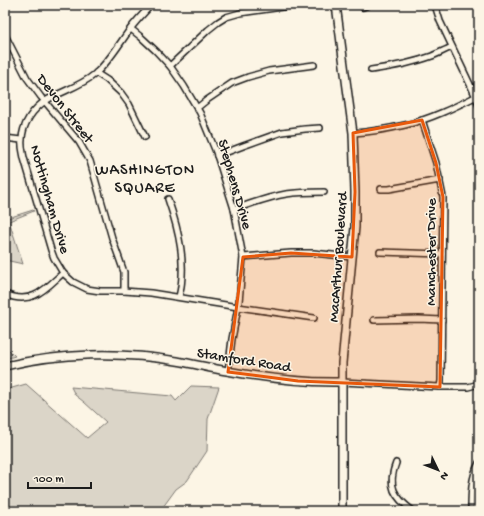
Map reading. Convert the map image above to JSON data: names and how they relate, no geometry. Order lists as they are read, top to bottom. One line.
{"streets":{"street":["Devon Street","Stephens Drive","Nottingham Drive","Manchester Drive","MacArthur Boulevard","Stamford Road"]},"crossings":[["Devon Street","Nottingham Drive"],["Stephens Drive","Nottingham Drive"],["Stephens Drive","Stamford Road"],["Manchester Drive","Stamford Road"],["MacArthur Boulevard","Stamford Road"]],"districts":["WASHINGTON SQUARE"],"scale_bar":"100 m","north":"bottom right"}
